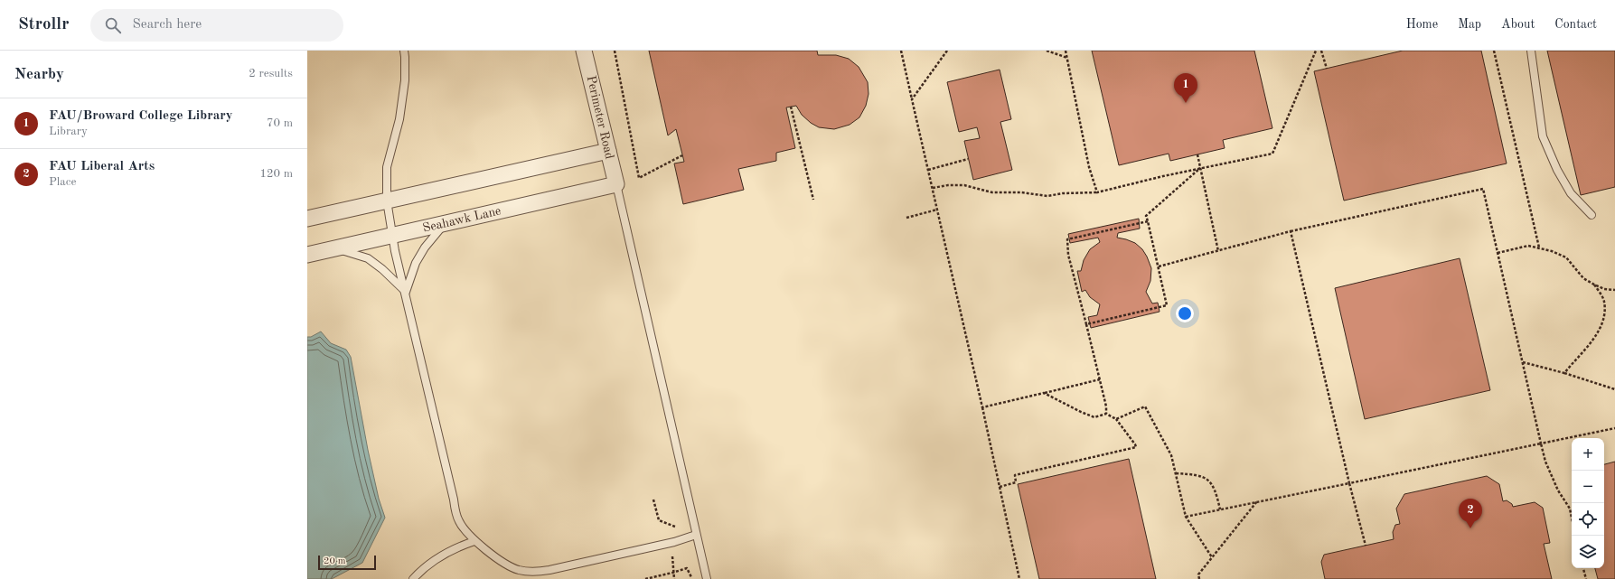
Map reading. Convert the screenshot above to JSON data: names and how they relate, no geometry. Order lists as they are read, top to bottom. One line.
{"streets":{"street":["Perimeter Road","Seahawk Lane"]},"crossings":[["Perimeter Road","Seahawk Lane"]],"scale_bar":"20 m","page":{"header":"Strollr","search":"Search here","nav":["Home","Map","About","Contact"],"heading":["Nearby","2 results"],"pins":["1","2"],"list":[{"mark":"1","name":"FAU/Broward College Library","note":"Library","value":"70 m"},{"mark":"2","name":"FAU Liberal Arts","note":"Place","value":"120 m"}],"map_buttons":["+","−"],"scale":"20 m"}}
